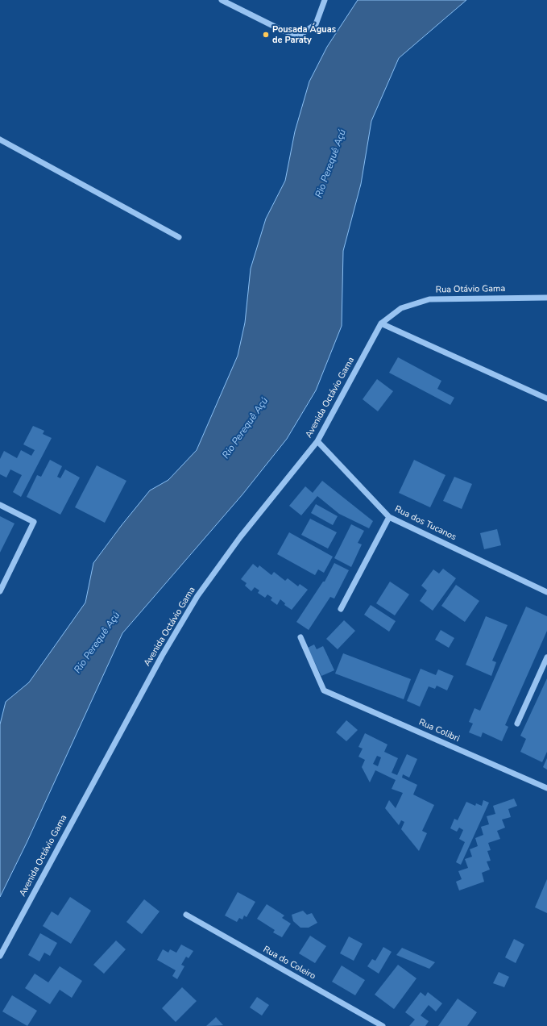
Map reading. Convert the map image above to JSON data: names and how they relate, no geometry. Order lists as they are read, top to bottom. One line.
{"streets":{"street":["Rua Otávio Gama","Avenida Octávio Gama","Rua dos Tucanos","Rua Colibri","Rua do Coleiro"]},"crossings":[["Rua Otávio Gama","Avenida Octávio Gama"],["Avenida Octávio Gama","Rua dos Tucanos"]],"water":["Rio Perequê Açú"],"places":["Pousada Águas de Paraty"]}
